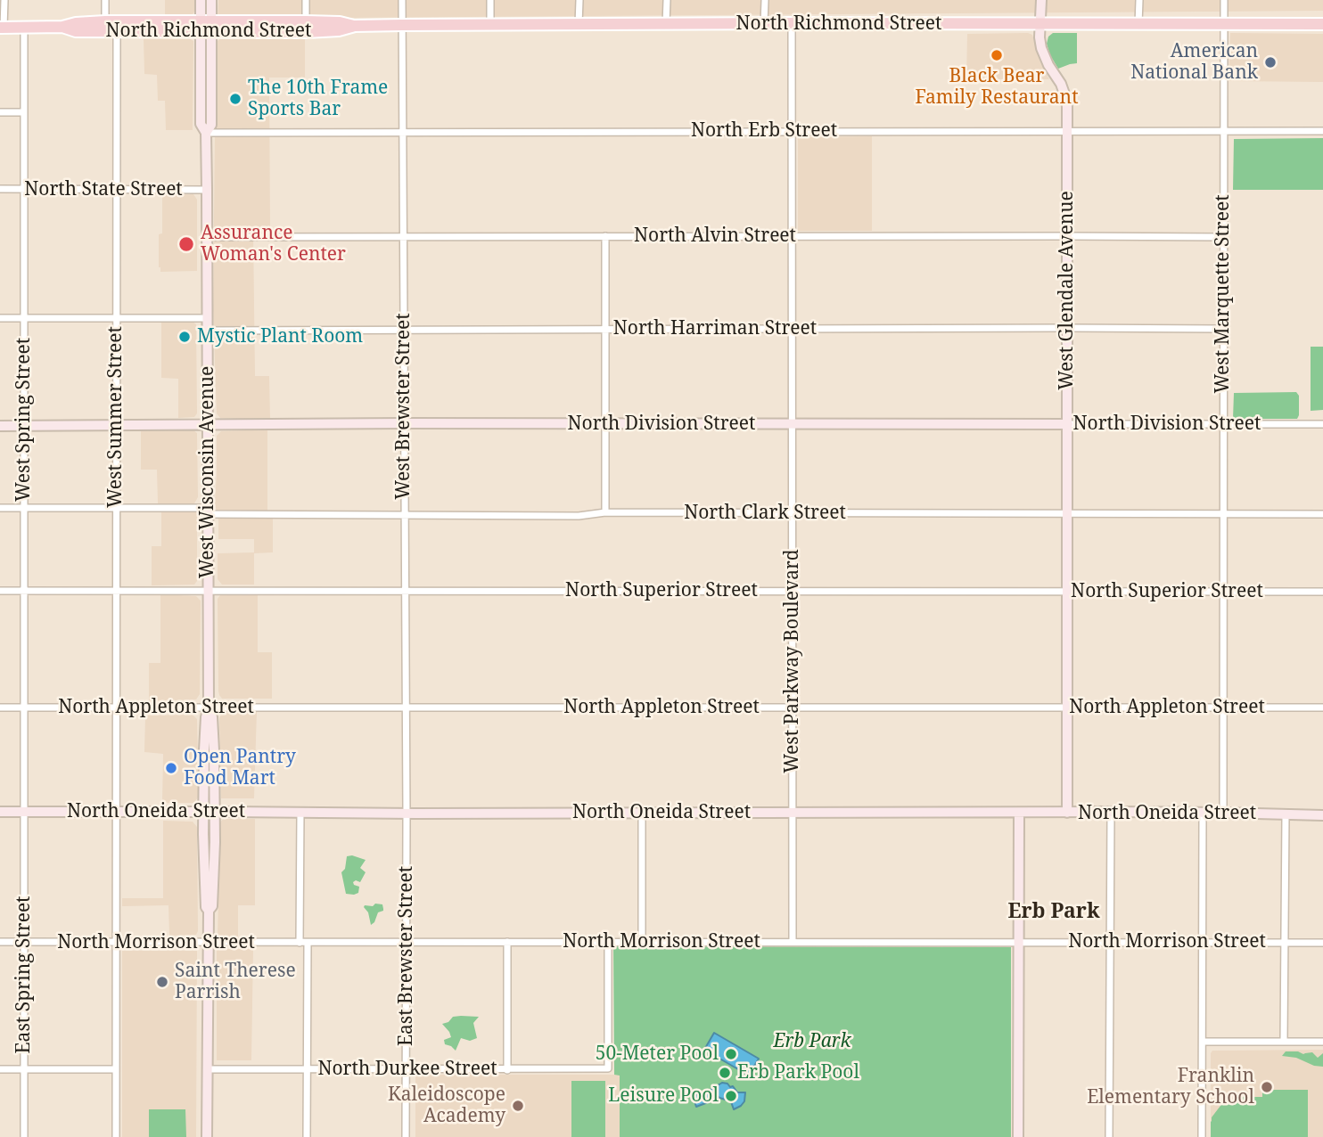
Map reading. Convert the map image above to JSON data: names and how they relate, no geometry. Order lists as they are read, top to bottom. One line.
{"streets":{"main road":["North Richmond Street","West Glendale Avenue","North Division Street","West Wisconsin Avenue","North Oneida Street"],"street":["North Erb Street","North State Street","North Alvin Street","West Marquette Street","North Harriman Street","West Brewster Street","West Summer Street","West Spring Street","North Clark Street","North Superior Street","West Parkway Boulevard","North Appleton Street","North Morrison Street","East Brewster Street","East Spring Street","North Durkee Street"]},"crossings":[["North Richmond Street","West Glendale Avenue"],["North Richmond Street","West Marquette Street"],["North Richmond Street","West Brewster Street"],["North Richmond Street","West Summer Street"],["North Richmond Street","West Spring Street"],["North Richmond Street","West Wisconsin Avenue"],["North Richmond Street","West Parkway Boulevard"],["North Erb Street","West Glendale Avenue"],["North Erb Street","West Marquette Street"],["North Erb Street","West Brewster Street"],["North Erb Street","West Wisconsin Avenue"],["North Erb Street","West Parkway Boulevard"],["North State Street","West Summer Street"],["North State Street","West Spring Street"],["North State Street","West Wisconsin Avenue"],["North Alvin Street","West Glendale Avenue"],["North Alvin Street","West Marquette Street"],["North Alvin Street","West Brewster Street"],["North Alvin Street","West Wisconsin Avenue"],["North Alvin Street","West Parkway Boulevard"],["West Glendale Avenue","North Harriman Street"],["West Glendale Avenue","North Division Street"],["West Glendale Avenue","North Clark Street"],["West Glendale Avenue","North Superior Street"],["West Glendale Avenue","North Appleton Street"],["West Glendale Avenue","North Oneida Street"],["West Marquette Street","North Harriman Street"],["West Marquette Street","North Division Street"],["West Marquette Street","North Clark Street"],["West Marquette Street","North Superior Street"],["West Marquette Street","North Appleton Street"],["West Marquette Street","North Oneida Street"],["North Harriman Street","West Brewster Street"],["North Harriman Street","West Wisconsin Avenue"],["North Harriman Street","West Parkway Boulevard"],["West Brewster Street","North Division Street"],["West Brewster Street","North Clark Street"],["West Brewster Street","North Superior Street"],["West Brewster Street","North Appleton Street"],["West Brewster Street","North Oneida Street"],["West Brewster Street","East Brewster Street"],["West Summer Street","North Division Street"],["West Summer Street","North Clark Street"],["West Summer Street","North Superior Street"],["West Summer Street","North Appleton Street"],["West Summer Street","North Oneida Street"],["West Summer Street","North Morrison Street"],["West Spring Street","North Division Street"],["West Spring Street","North Clark Street"],["West Spring Street","North Superior Street"],["West Spring Street","North Appleton Street"],["West Spring Street","North Oneida Street"],["West Spring Street","East Spring Street"],["North Division Street","West Wisconsin Avenue"],["North Division Street","West Parkway Boulevard"],["West Wisconsin Avenue","North Clark Street"],["West Wisconsin Avenue","North Superior Street"],["West Wisconsin Avenue","North Appleton Street"],["West Wisconsin Avenue","North Oneida Street"],["North Clark Street","West Parkway Boulevard"],["North Superior Street","West Parkway Boulevard"],["West Parkway Boulevard","North Appleton Street"],["West Parkway Boulevard","North Oneida Street"],["West Parkway Boulevard","North Morrison Street"],["North Oneida Street","East Brewster Street"],["North Oneida Street","East Spring Street"],["North Morrison Street","East Brewster Street"],["North Morrison Street","East Spring Street"],["North Morrison Street","North Durkee Street"],["East Brewster Street","North Durkee Street"]],"districts":["Erb Park"],"parks":["Erb Park"],"places":["Black Bear Family Restaurant","American National Bank","The 10th Frame Sports Bar","Assurance Woman's Center","Mystic Plant Room","Open Pantry Food Mart","Saint Therese Parrish","50-Meter Pool","Erb Park Pool","Franklin Elementary School","Leisure Pool","Kaleidoscope Academy"]}
